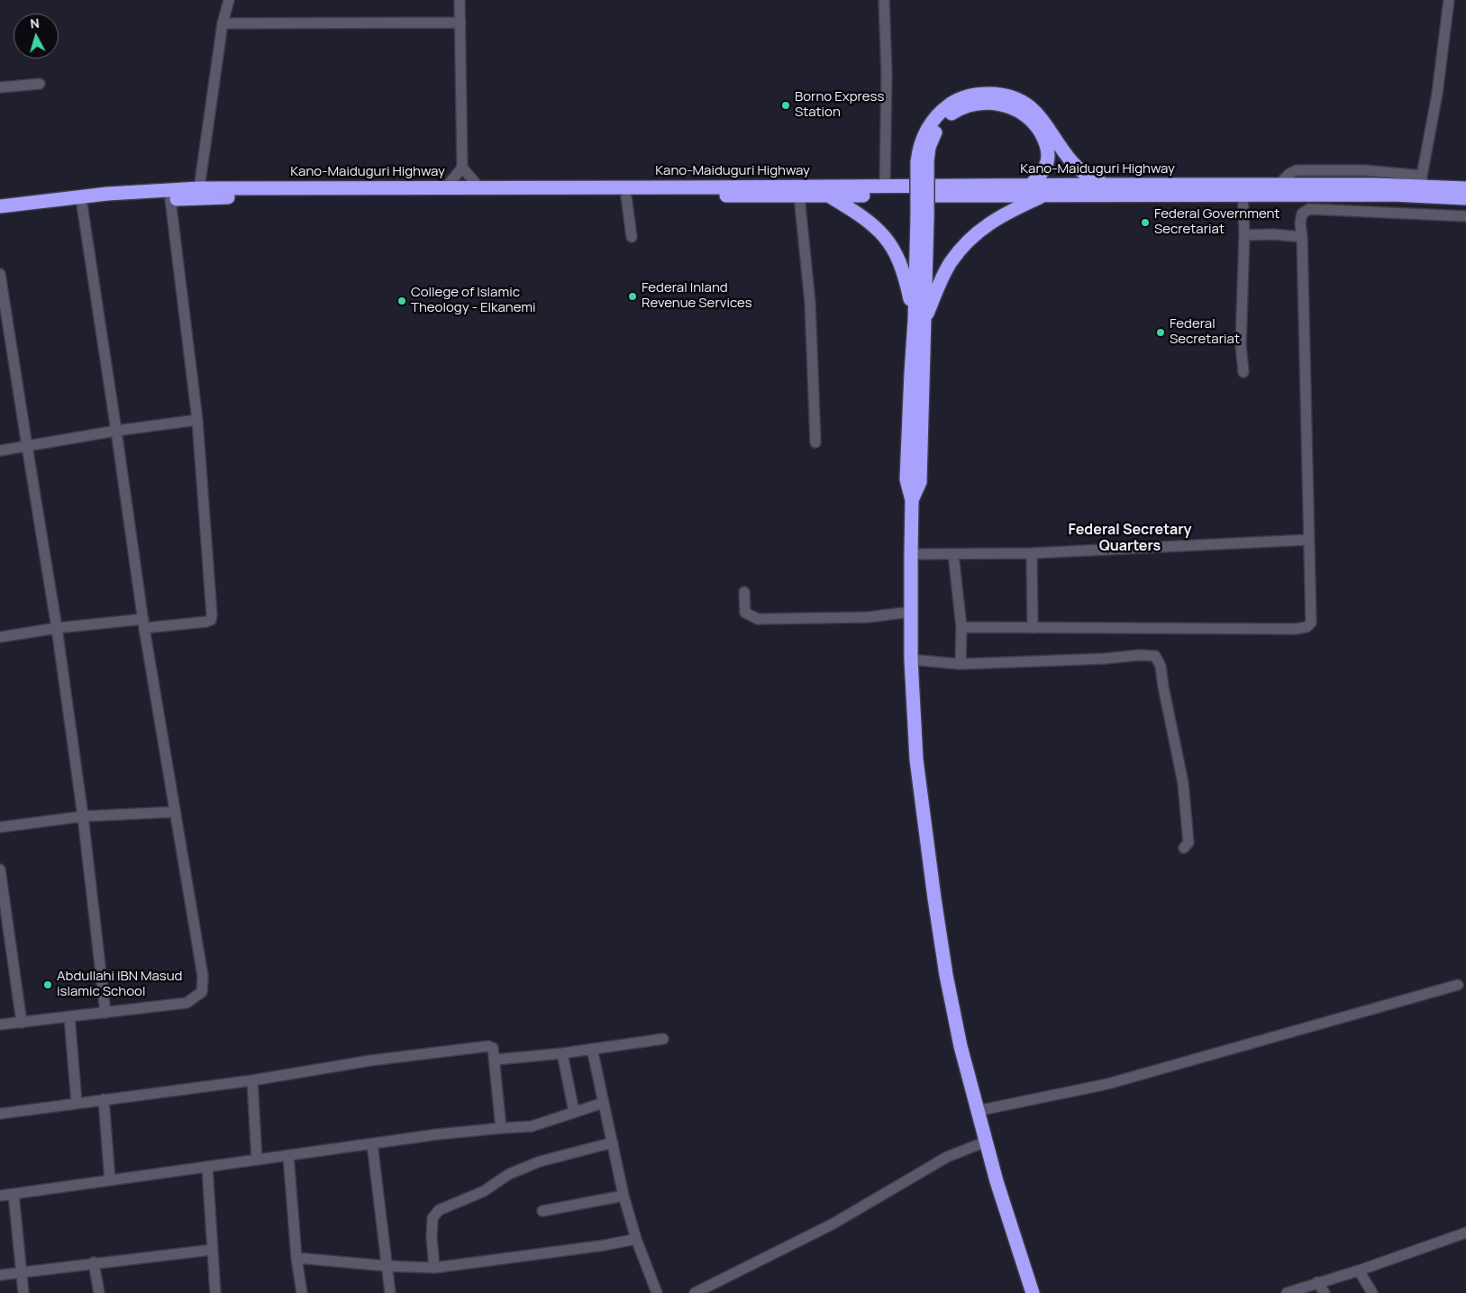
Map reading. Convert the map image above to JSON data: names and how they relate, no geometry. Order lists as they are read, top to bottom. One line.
{"streets":{"highway":["Kano-Maiduguri Highway"]},"districts":["Federal Secretary Quarters"],"places":["Borno Express Station","Federal Government Secretariat","Federal Inland Revenue Services","College of Islamic Theology - Elkanemi","Federal Secretariat","Abdullahi IBN Masud islamic School"],"north":"top"}
